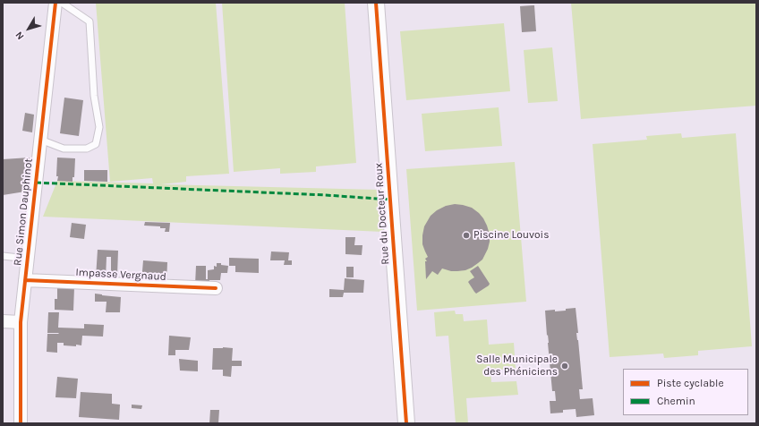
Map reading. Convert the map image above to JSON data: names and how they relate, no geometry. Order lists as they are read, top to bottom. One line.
{"streets":{"street":["Rue Simon Dauphinot","Rue du Docteur Roux","Impasse Vergnaud"]},"crossings":[["Rue Simon Dauphinot","Impasse Vergnaud"]],"places":["Piscine Louvois","Salle Municipale des Phéniciens"],"legend":["Piste cyclable","Chemin"],"north":"bottom left"}
